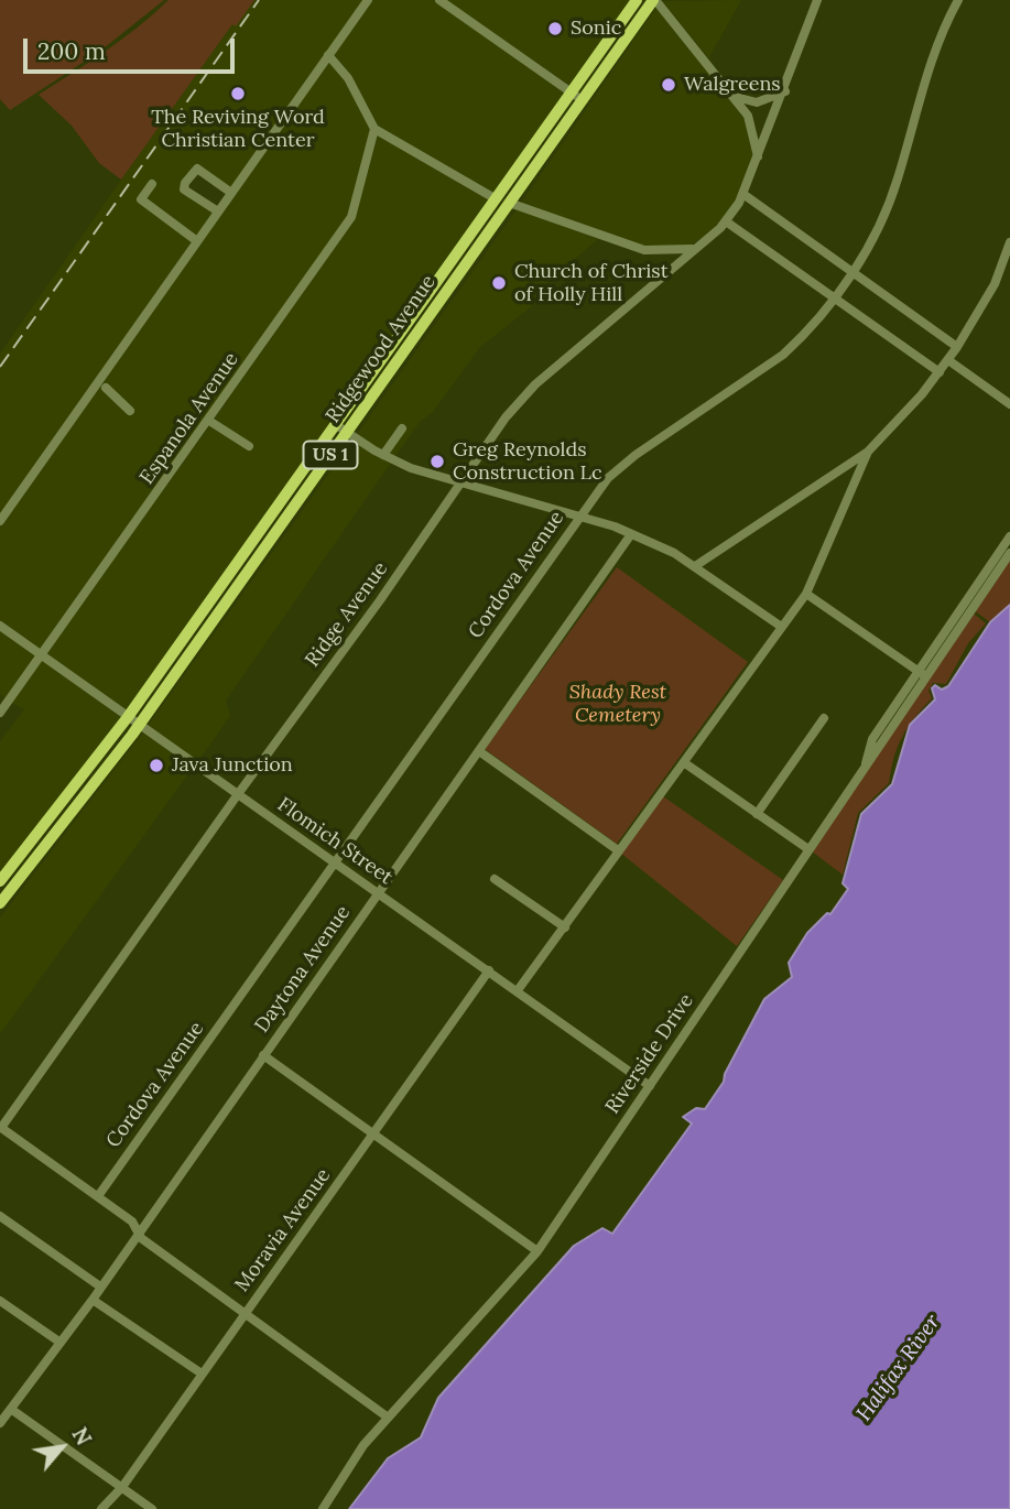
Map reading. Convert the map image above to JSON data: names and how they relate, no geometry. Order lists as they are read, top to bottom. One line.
{"streets":{"main road":["Ridgewood Avenue","US 1"],"street":["Espanola Avenue","Cordova Avenue","Ridge Avenue","Flomich Street","Daytona Avenue","Riverside Drive","Moravia Avenue"]},"crossings":[["Ridgewood Avenue","Flomich Street"],["Espanola Avenue","Flomich Street"],["Cordova Avenue","Flomich Street"],["Ridge Avenue","Flomich Street"],["Flomich Street","Daytona Avenue"],["Flomich Street","Riverside Drive"],["Flomich Street","Moravia Avenue"]],"water":["Halifax River"],"parks":["Shady Rest Cemetery"],"places":["Sonic","Walgreens","The Reviving Word Christian Center","Church of Christ of Holly Hill","Greg Reynolds Construction Lc","Java Junction"],"scale_bar":"200 m","north":"top right"}
